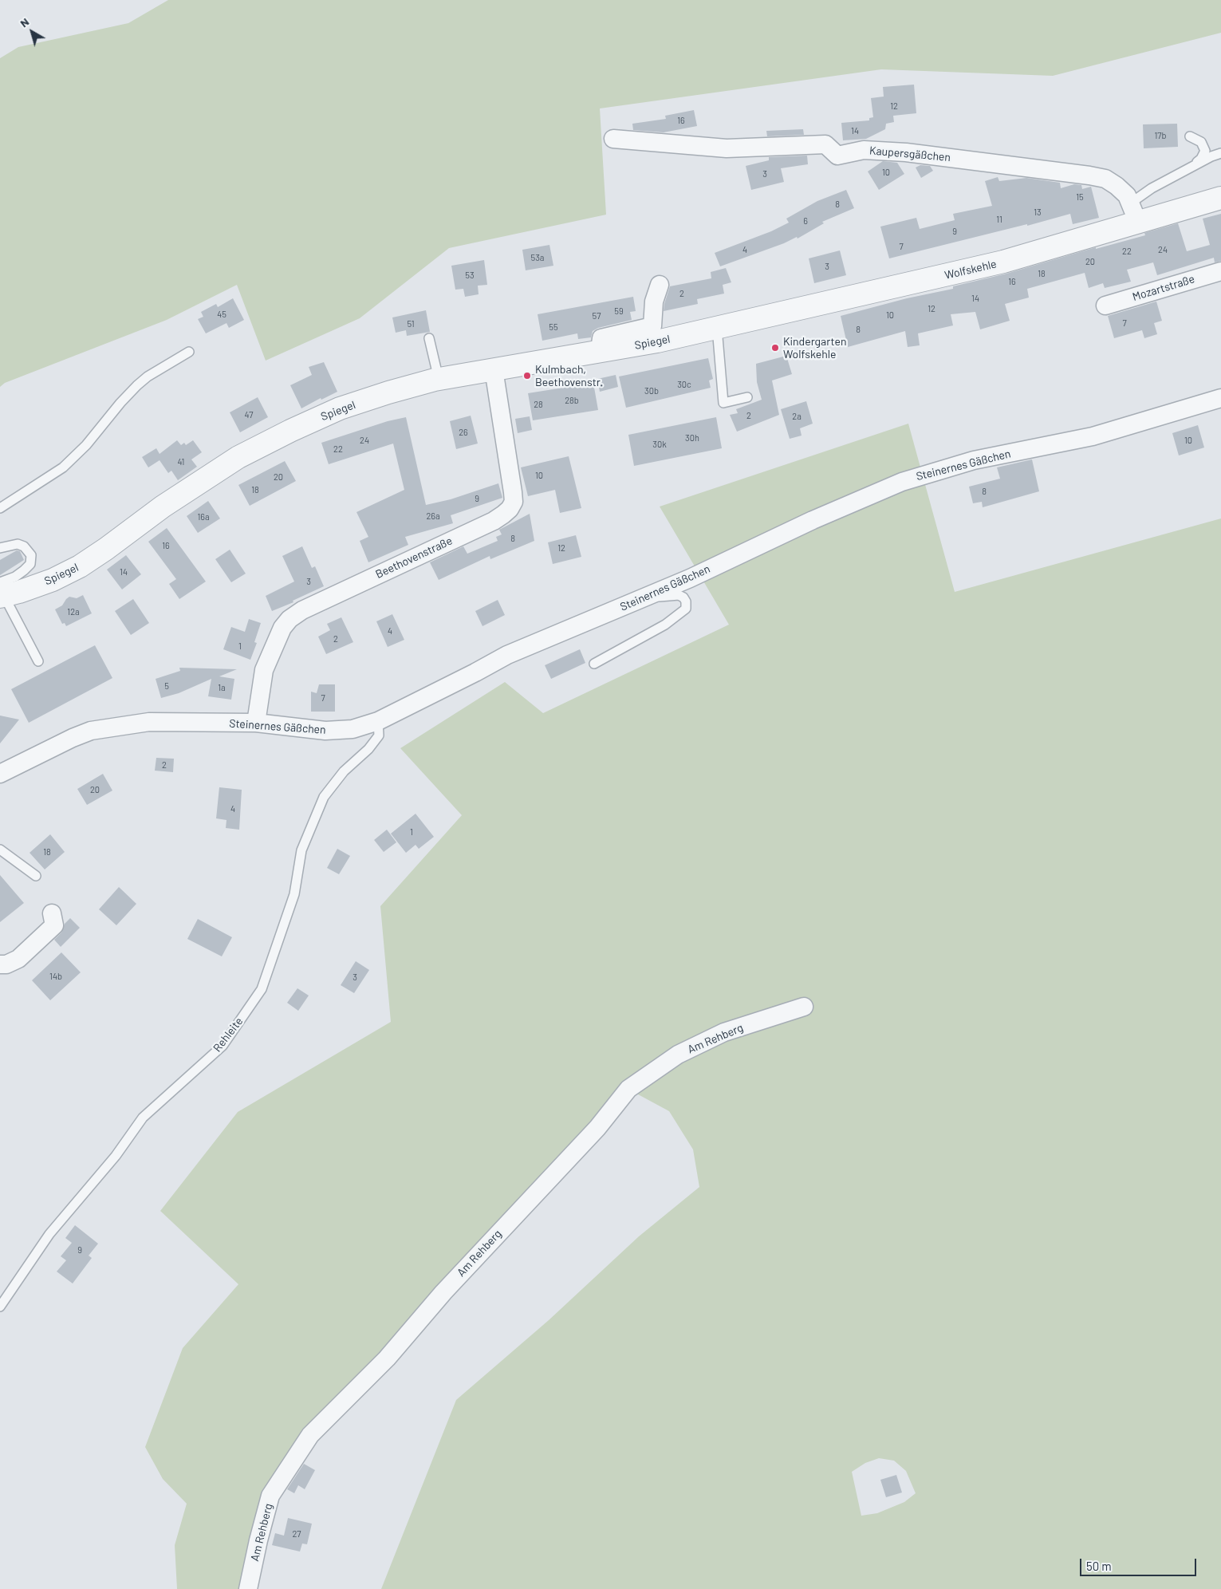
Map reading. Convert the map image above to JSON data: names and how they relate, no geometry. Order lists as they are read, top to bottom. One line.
{"streets":{"street":["Kaupersgäßchen","Wolfskehle","Mozartstraße","Spiegel","Steinernes Gäßchen","Beethovenstraße","Am Rehberg"],"lane":["Rehleite"]},"crossings":[["Kaupersgäßchen","Wolfskehle"],["Wolfskehle","Spiegel"],["Spiegel","Beethovenstraße"],["Steinernes Gäßchen","Beethovenstraße"],["Steinernes Gäßchen","Rehleite"]],"places":["Kindergarten Wolfskehle","Kulmbach, Beethovenstr."],"house_numbers":["12","16","14","17b","10","3","15","8","13","11","6","9","7","4","24","22","53a","20","3","18","53","16","2","14","12","59","45","10","57","7","51","55","8","30c","30b","28b","28","47","2","2a","26","30h","24","10","30k","22","41","10","20","18","8","9","26a","16a","8","16","12","14","3","12a","4","2","1","5","1a","7","2","20","4","1","18","14b","3","9","27"],"scale_bar":"50 m","north":"top left"}
